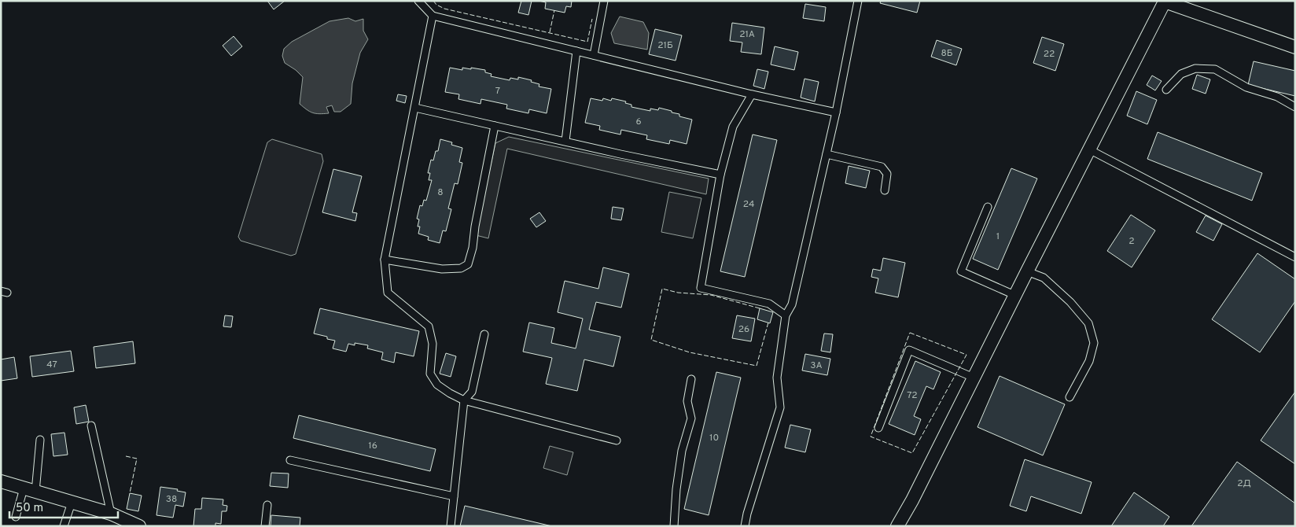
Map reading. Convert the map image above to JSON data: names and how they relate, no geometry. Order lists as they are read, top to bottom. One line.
{"house_numbers":["21А","21Б","8Б","22","7","6","8","24","1","2","26","47","3А","72","10","16","2Д","38"],"scale_bar":"50 m"}
